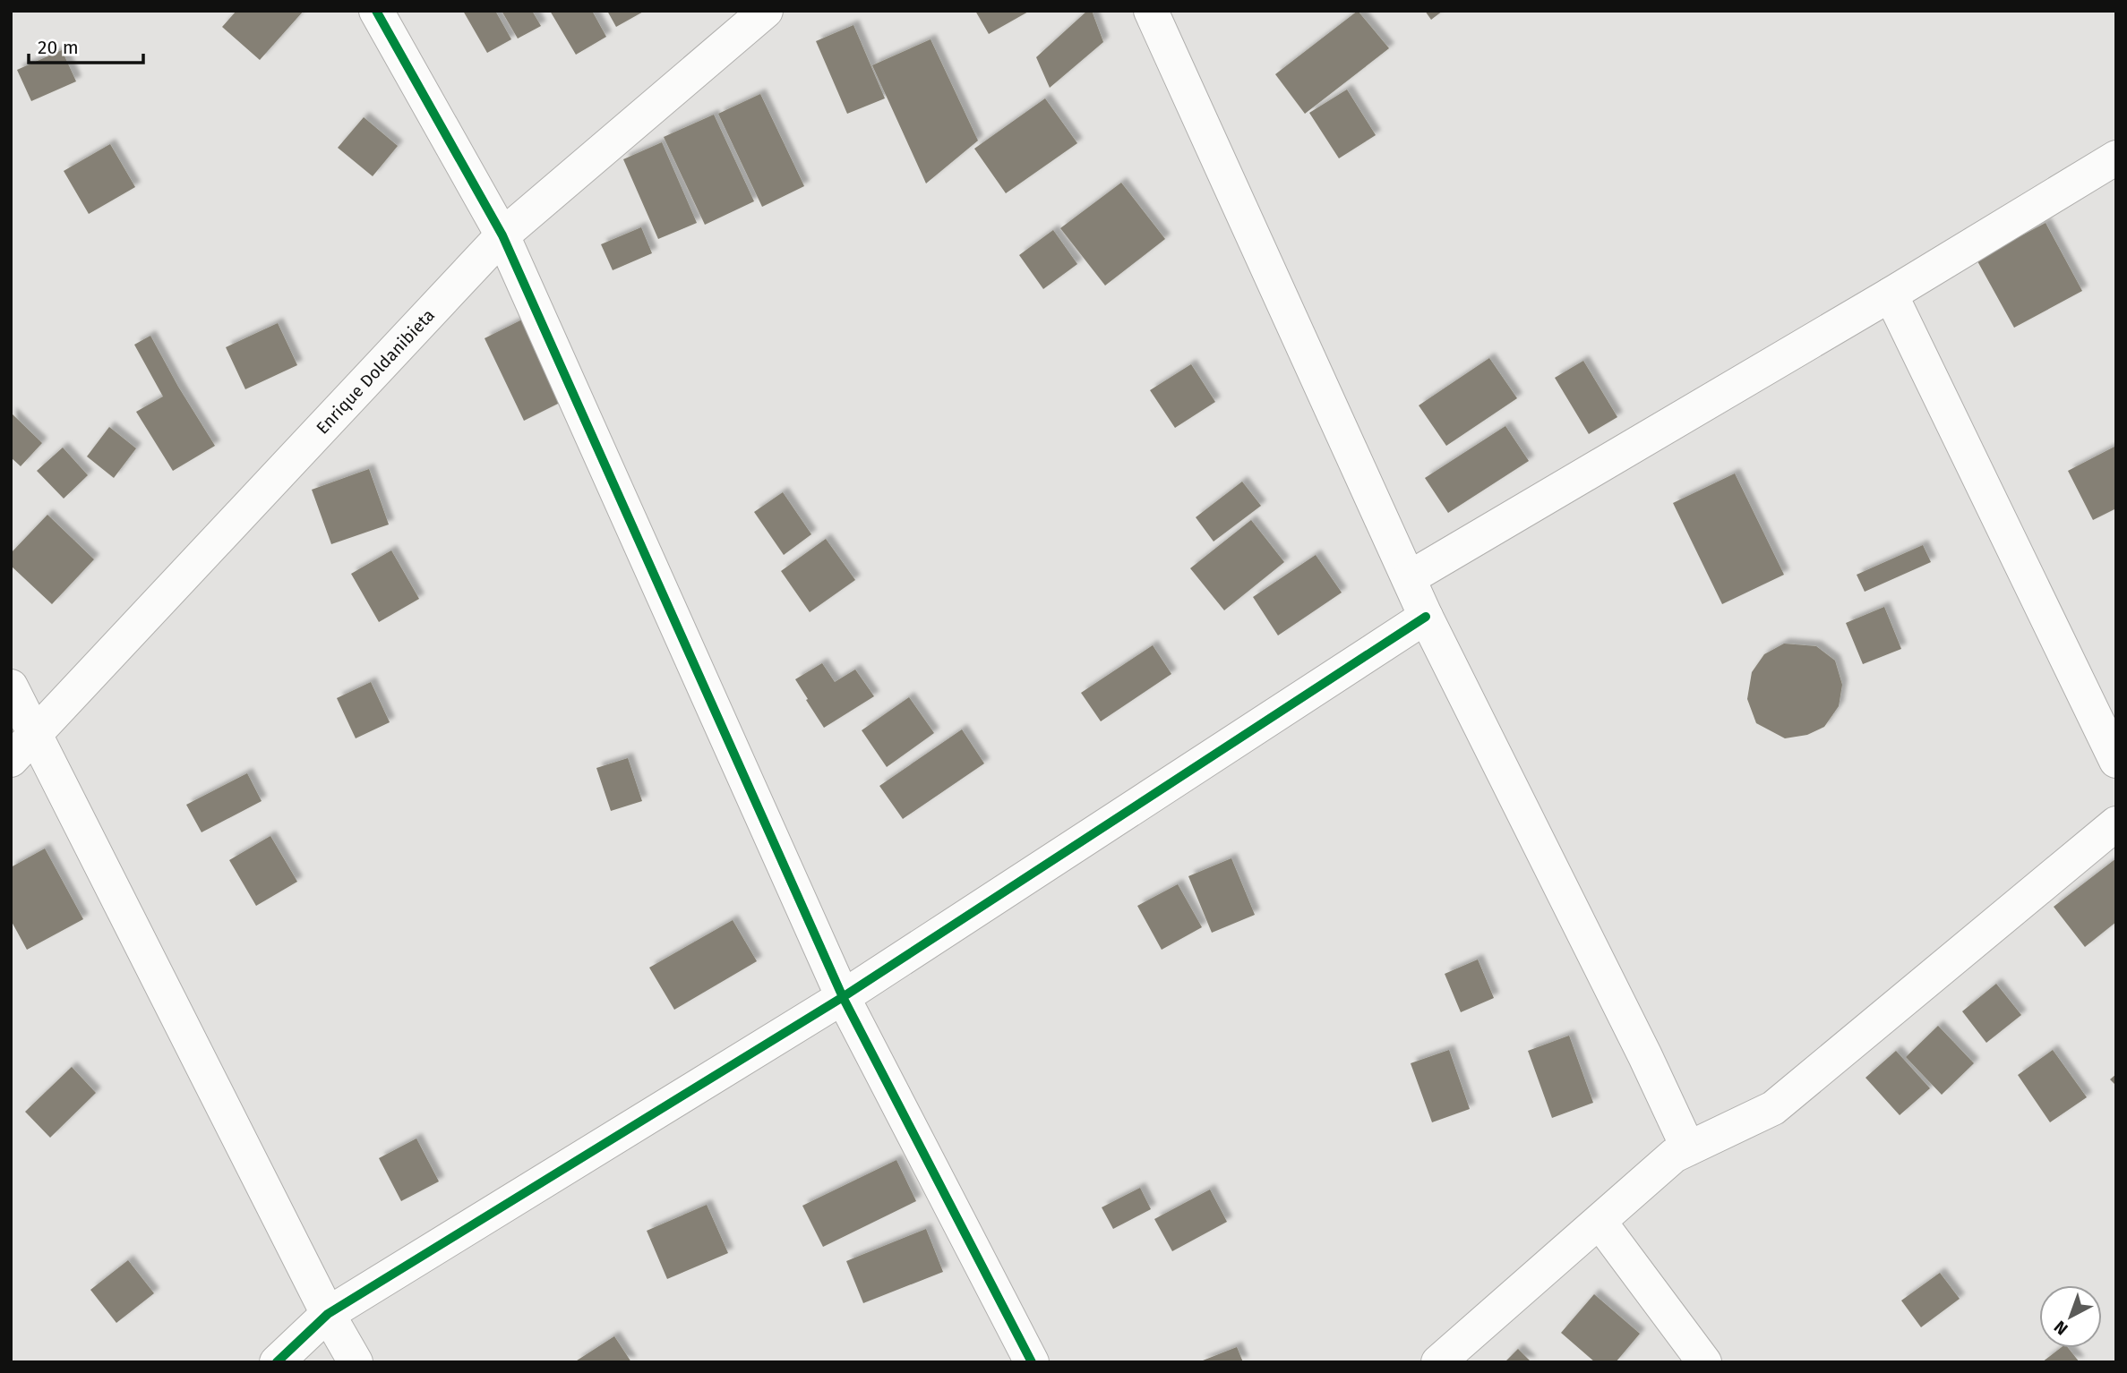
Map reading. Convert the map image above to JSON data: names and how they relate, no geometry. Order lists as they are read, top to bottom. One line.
{"streets":{"street":["Enrique Doldanibieta"]},"scale_bar":"20 m","north":"bottom left"}
